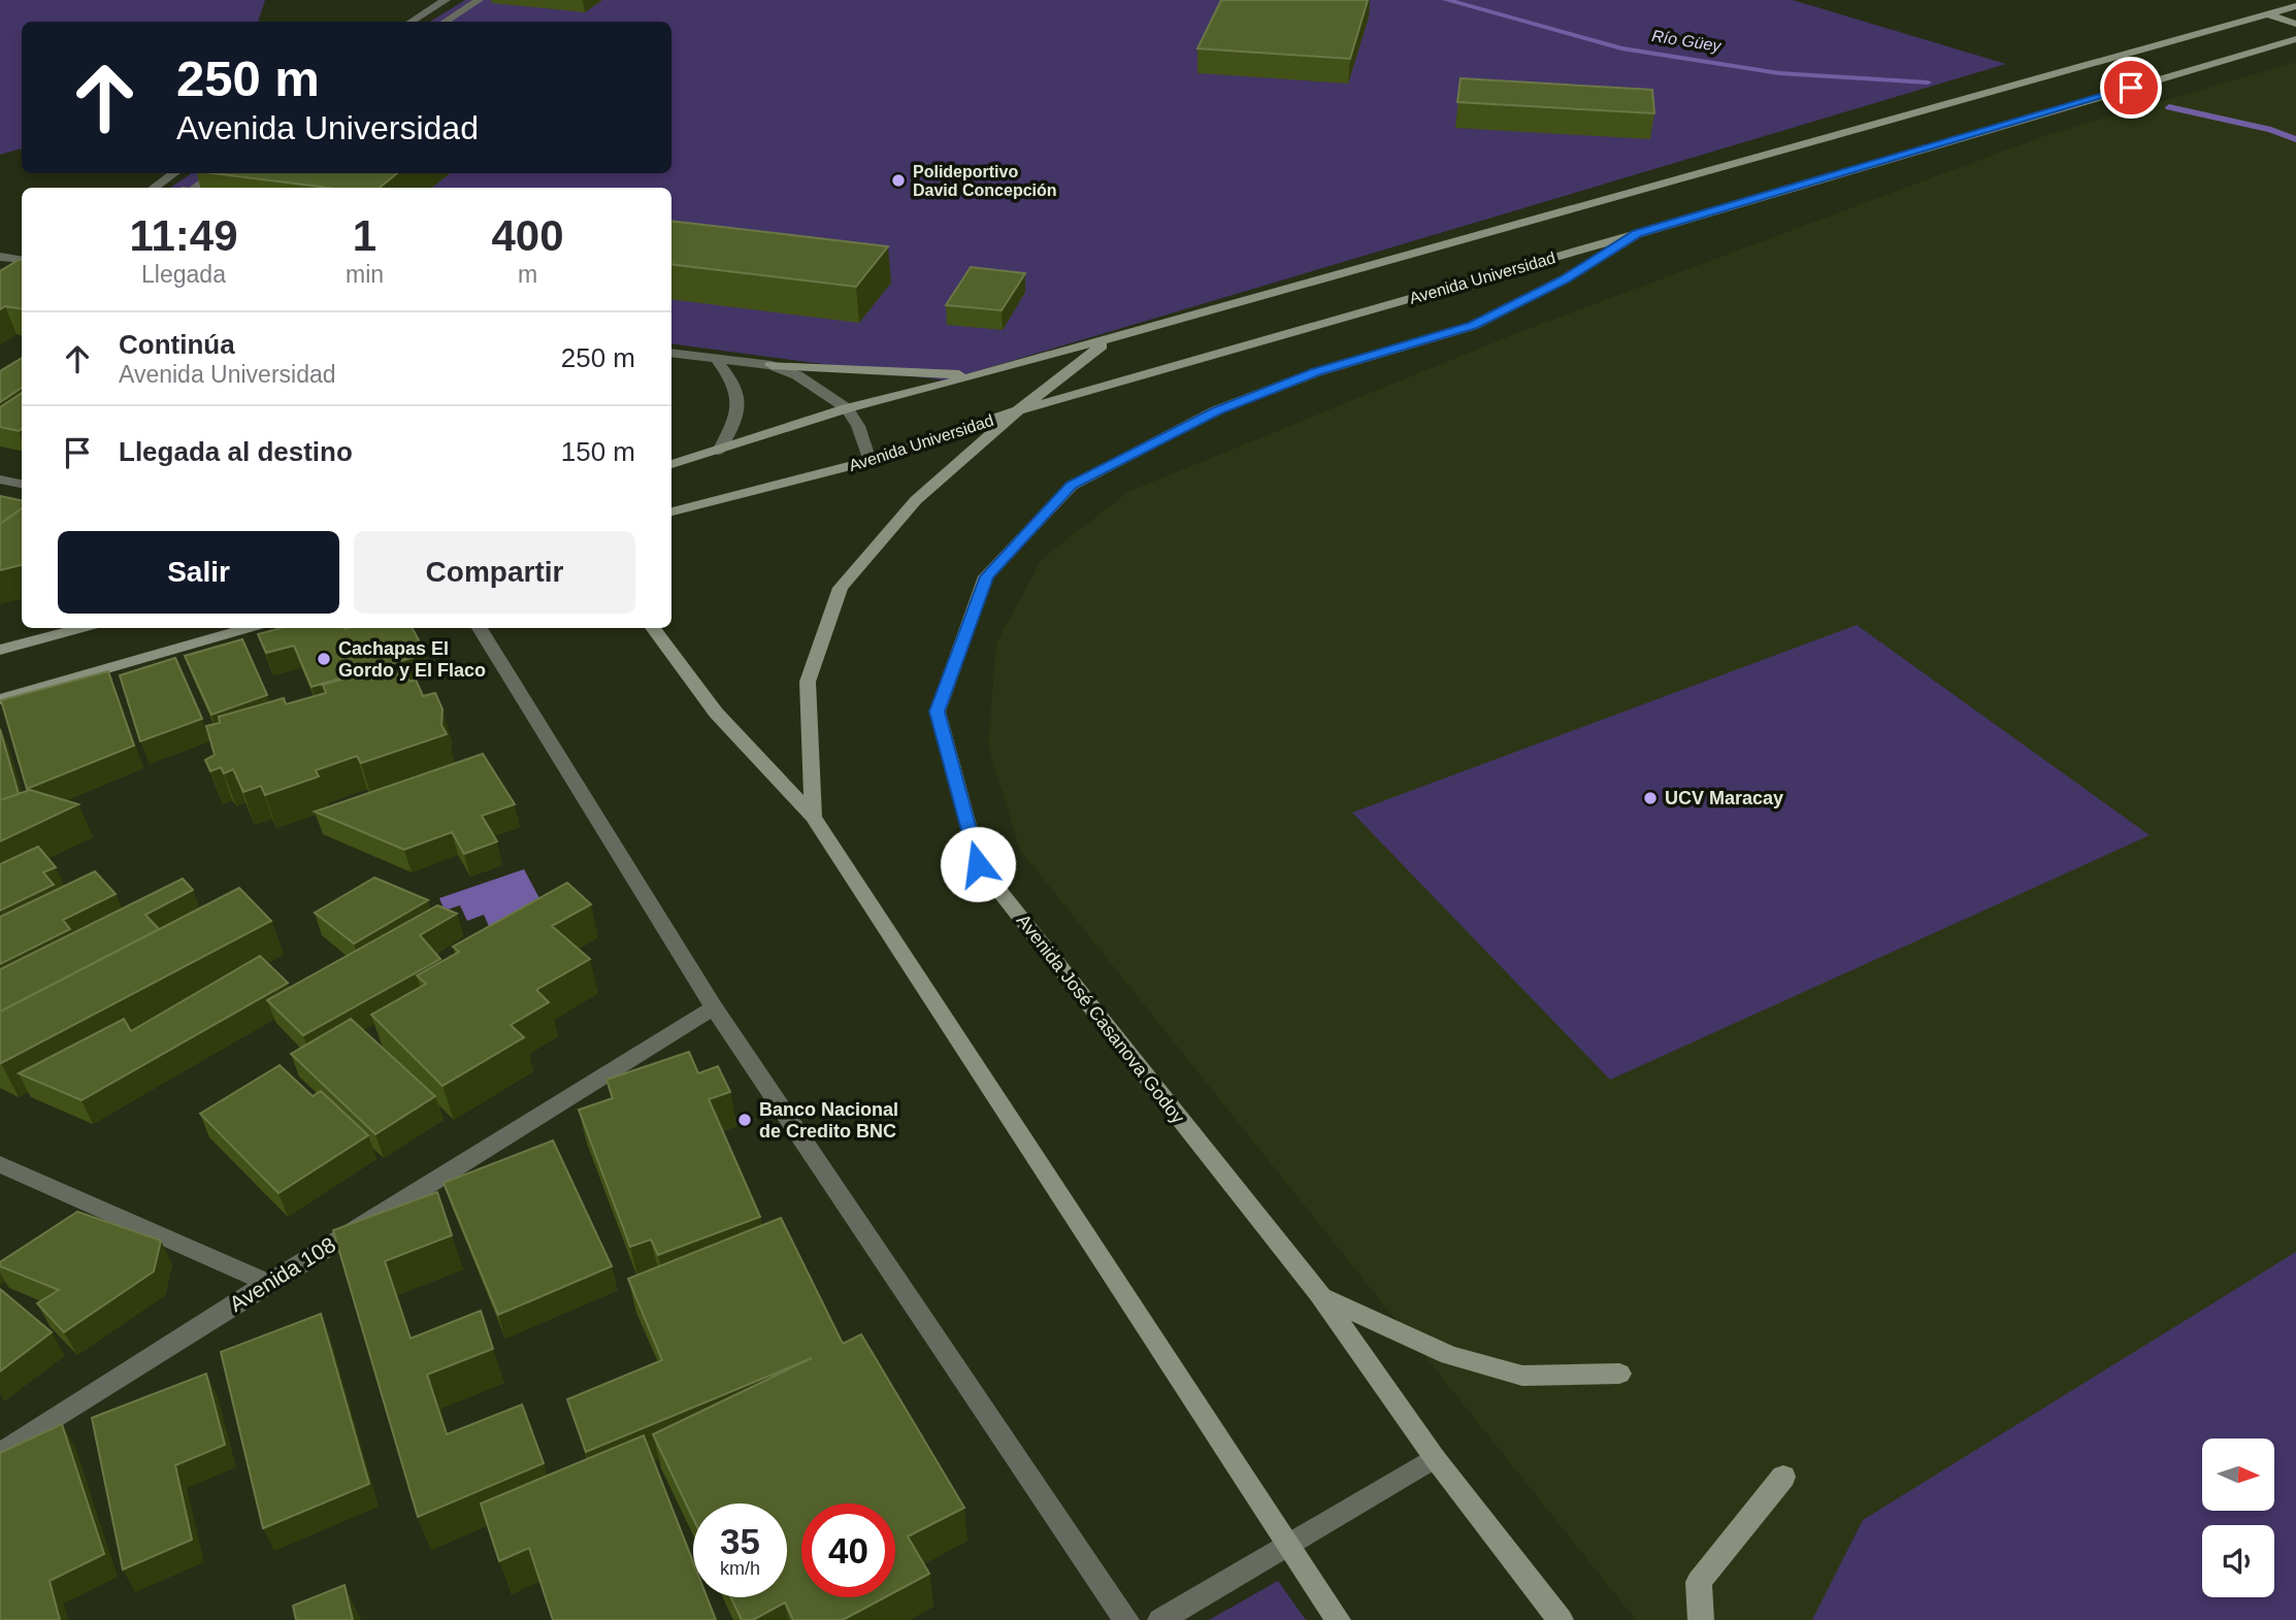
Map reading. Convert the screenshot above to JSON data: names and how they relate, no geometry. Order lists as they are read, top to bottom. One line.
{"streets":{"street":["Avenida Universidad","Avenida José Casanova Godoy","Avenida 108"]},"crossings":[["Avenida Universidad","Avenida José Casanova Godoy"]],"water":["Río Güey"],"places":["Polideportivo David Concepción","Cachapas El Gordo y El Flaco","UCV Maracay","Banco Nacional de Credito BNC"],"north":"right","page":{"turn":["250 m","Avenida Universidad"],"eta":["11:49","Llegada","1","min","400","m"],"list":[{"name":"Continúa","note":"Avenida Universidad","value":"250 m"},{"name":"Llegada al destino","value":"150 m"}],"buttons":["Salir","Compartir"],"speed":"35 km/h","limit":"40"}}
